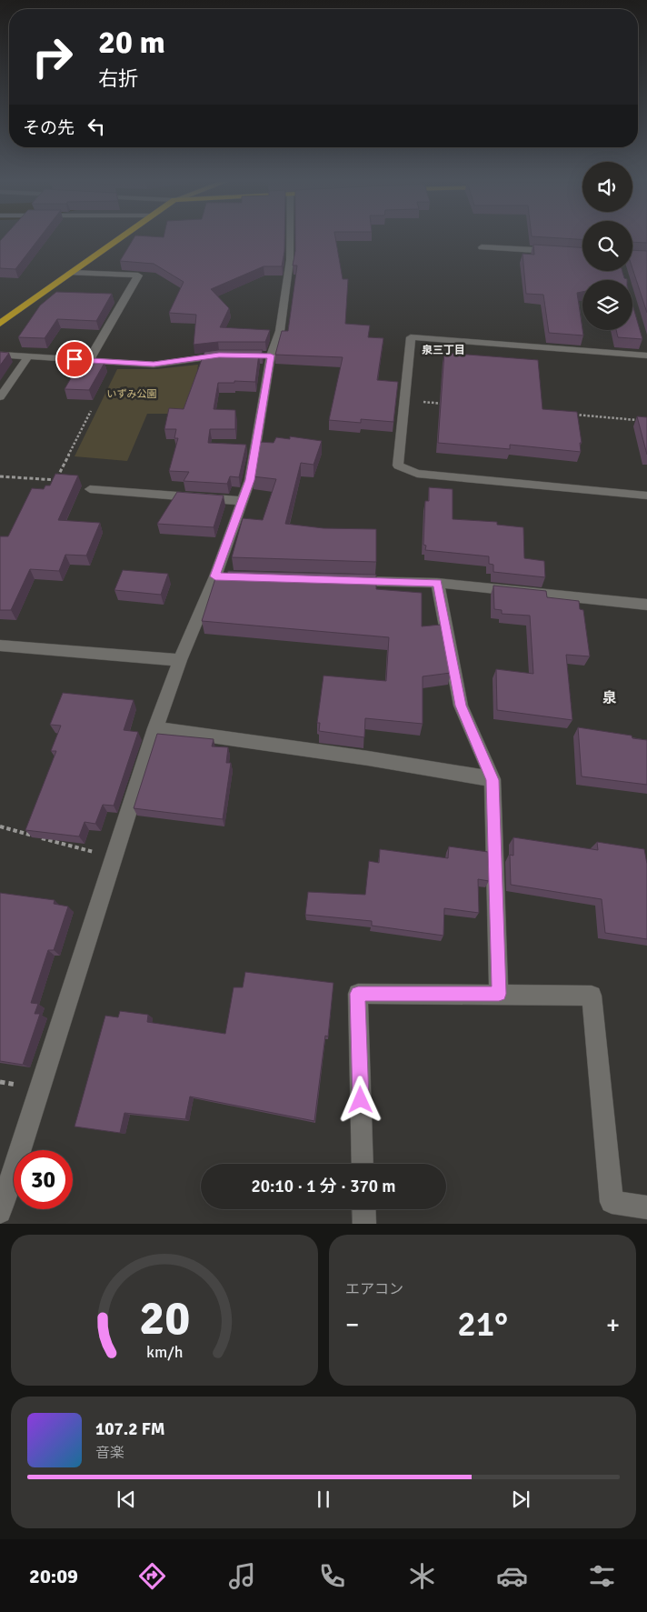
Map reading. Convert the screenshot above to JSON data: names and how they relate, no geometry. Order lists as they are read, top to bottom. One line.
{"districts":["泉三丁目","泉"],"parks":["いずみ公園"],"page":{"turn":["20 m","右折"],"then":"その先","limit":"30","trip":"20:10 · 1 分 · 370 m","tile":"エアコン","heat":["−","21°","+"],"song":["107.2 FM","音楽"],"tabs":"20:09","gauge":["20","km/h"]}}
